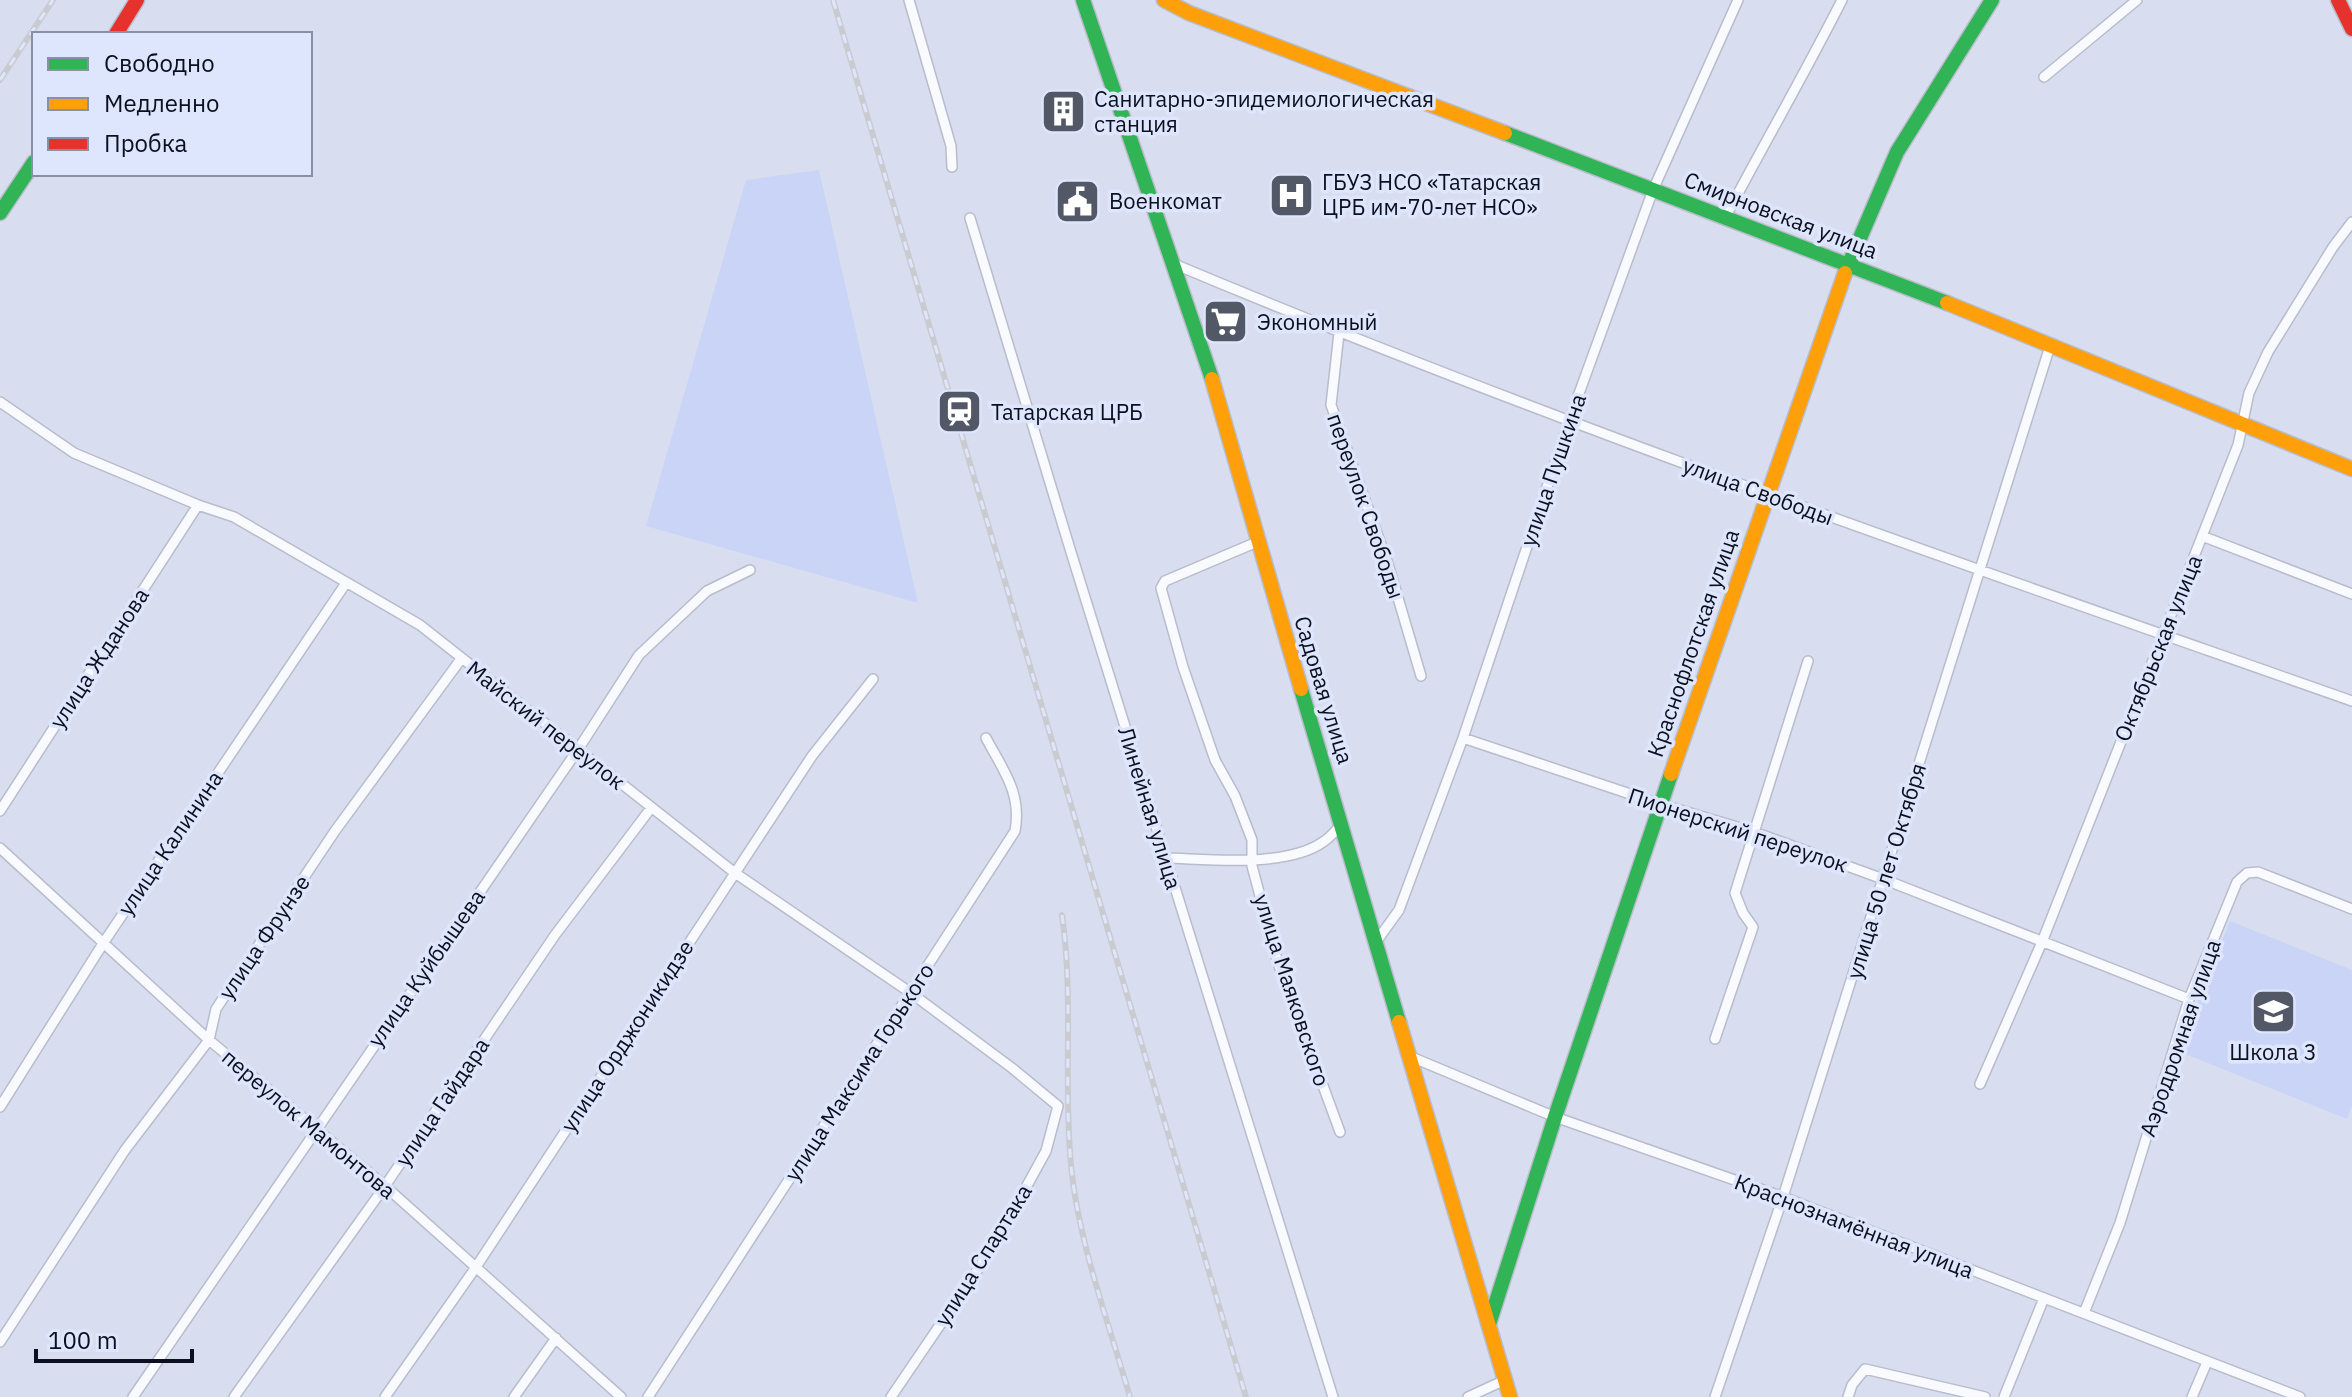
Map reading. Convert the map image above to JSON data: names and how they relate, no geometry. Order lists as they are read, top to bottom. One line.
{"streets":{"street":["Смирновская улица","улица Пушкина","улица Свободы","переулок Свободы","Краснофлотская улица","Октябрьская улица","улица Жданова","Садовая улица","Майский переулок","Линейная улица","Пионерский переулок","улица Калинина","улица 50 лет Октября","улица Фрунзе","улица Куйбышева","улица Маяковского","улица Орджоникидзе","Аэродромная улица","улица Максима Горького","улица Гайдара","переулок Мамонтова","Краснознамённая улица","улица Спартака"]},"crossings":[["Смирновская улица","улица Пушкина"],["Смирновская улица","Краснофлотская улица"],["Смирновская улица","Октябрьская улица"],["Смирновская улица","улица 50 лет Октября"],["улица Пушкина","улица Свободы"],["улица Пушкина","Садовая улица"],["улица Пушкина","Пионерский переулок"],["улица Свободы","переулок Свободы"],["улица Свободы","Краснофлотская улица"],["улица Свободы","Октябрьская улица"],["улица Свободы","Садовая улица"],["улица Свободы","улица 50 лет Октября"],["Краснофлотская улица","Садовая улица"],["Краснофлотская улица","Пионерский переулок"],["Краснофлотская улица","Краснознамённая улица"],["Октябрьская улица","Пионерский переулок"],["улица Жданова","Майский переулок"],["Садовая улица","улица Маяковского"],["Садовая улица","Краснознамённая улица"],["Майский переулок","улица Калинина"],["Майский переулок","улица Фрунзе"],["Майский переулок","улица Куйбышева"],["Майский переулок","улица Орджоникидзе"],["Майский переулок","улица Максима Горького"],["Майский переулок","улица Гайдара"],["Майский переулок","улица Спартака"],["Пионерский переулок","улица 50 лет Октября"],["Пионерский переулок","Аэродромная улица"],["улица Калинина","переулок Мамонтова"],["улица 50 лет Октября","Краснознамённая улица"],["улица Фрунзе","переулок Мамонтова"],["улица Куйбышева","переулок Мамонтова"],["улица Орджоникидзе","переулок Мамонтова"],["Аэродромная улица","Краснознамённая улица"],["улица Гайдара","переулок Мамонтова"]],"places":{"building":["Санитарно-эпидемиологическая станция"],"hospital":["ГБУЗ НСО «Татарская ЦРБ им-70-лет НСО»"],"public building":["Военкомат"],"supermarket":["Экономный"],"station":["Татарская ЦРБ"],"school or university":["Школа 3"]},"legend":["Свободно","Медленно","Пробка"],"scale_bar":"100 m"}
